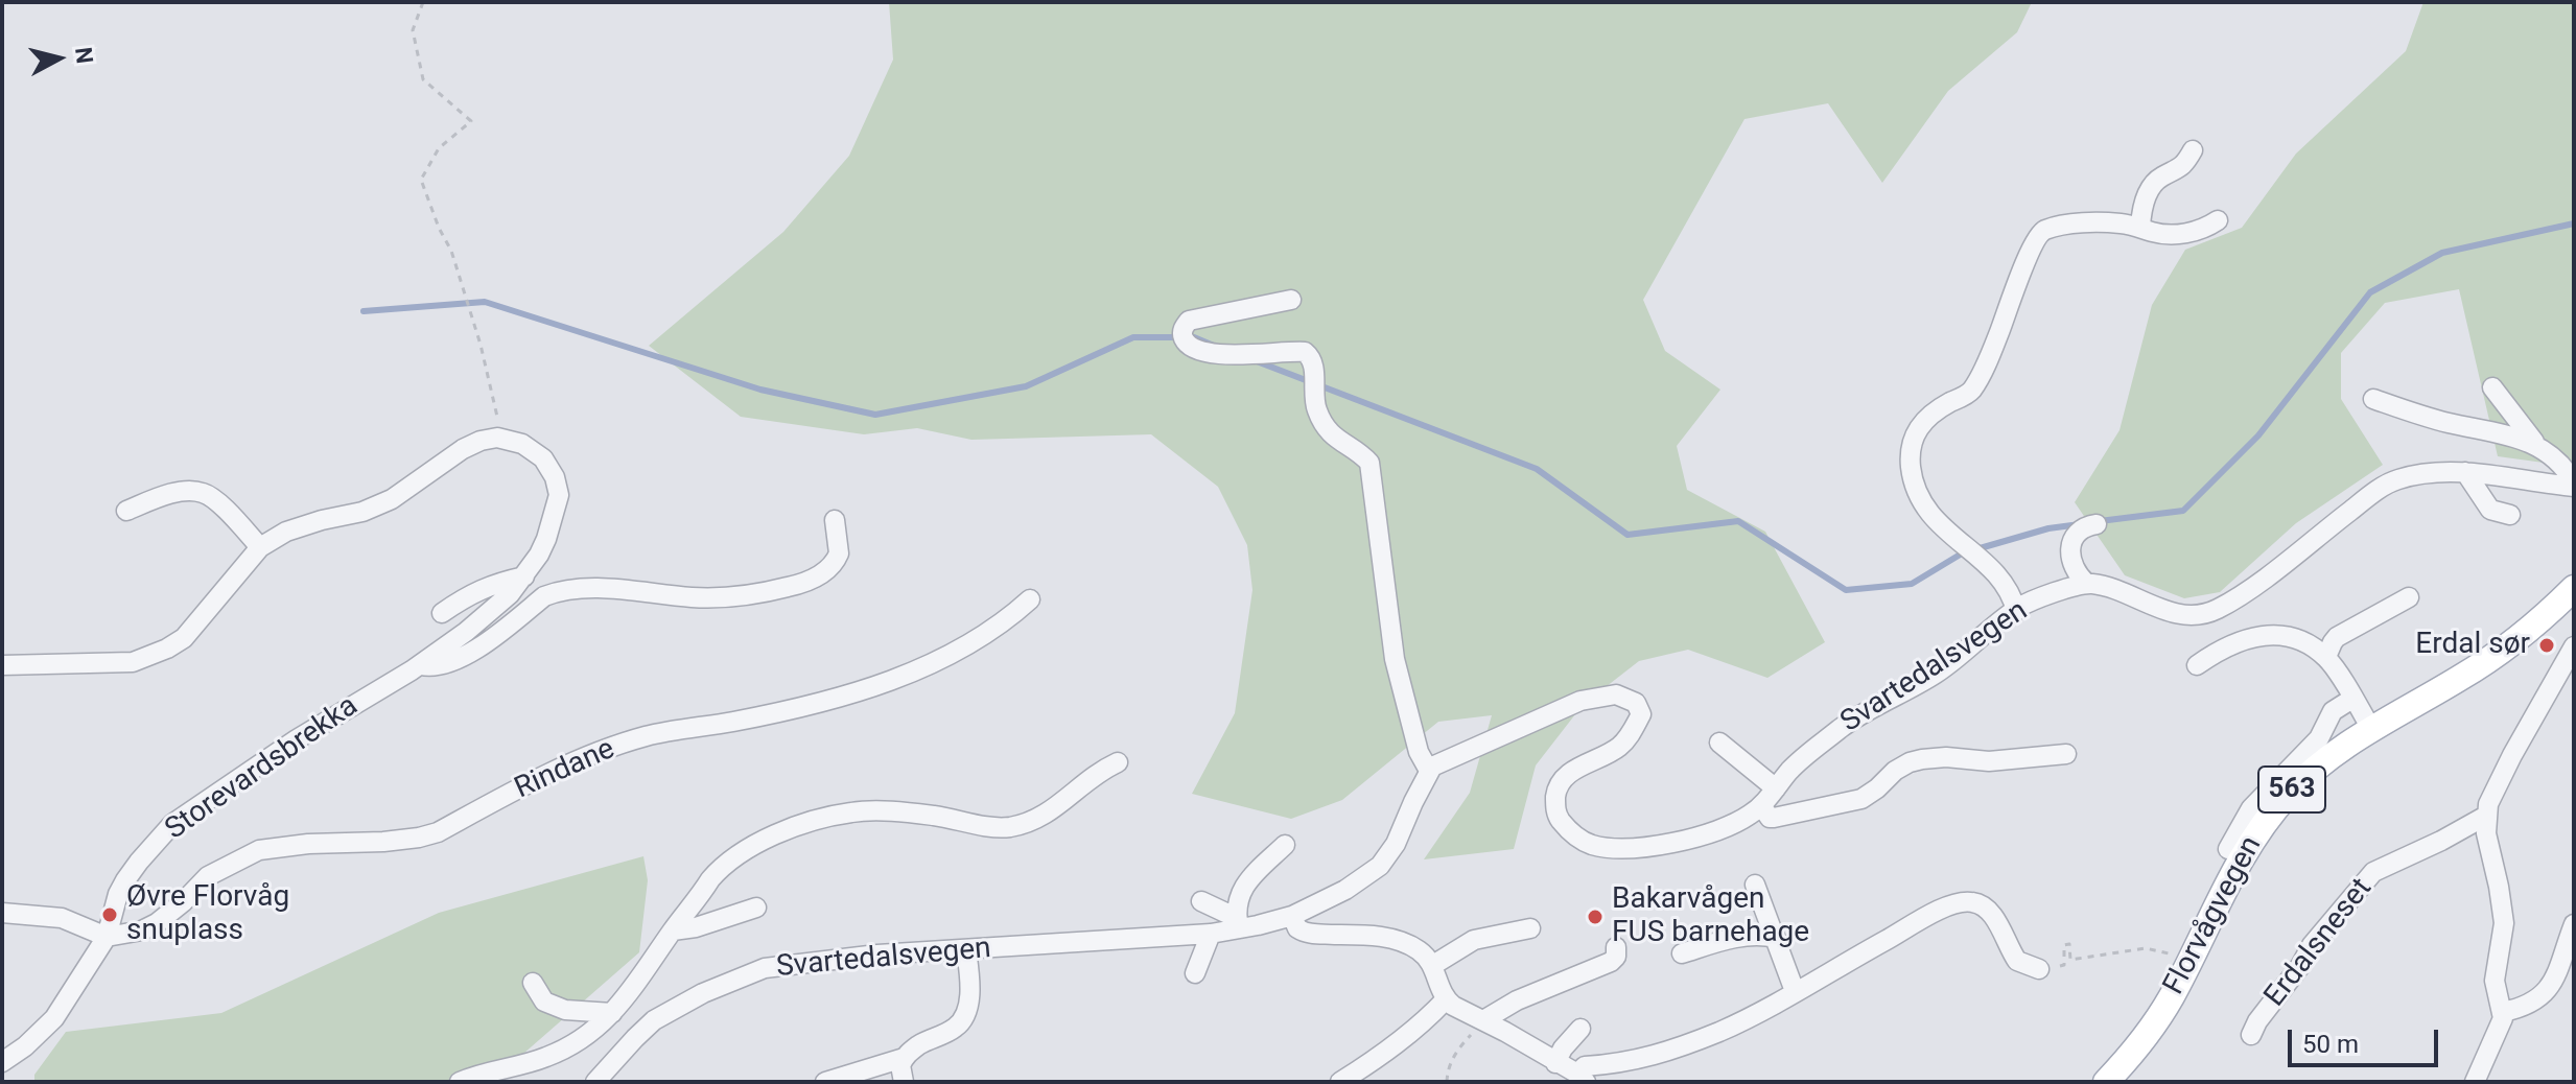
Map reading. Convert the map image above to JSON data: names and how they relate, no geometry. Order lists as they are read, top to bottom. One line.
{"streets":{"main road":["563","Florvågvegen"],"street":["Svartedalsvegen","Storevardsbrekka","Rindane","Erdalsneset"]},"crossings":[["Storevardsbrekka","Rindane"]],"places":["Erdal sør","Øvre Florvåg snuplass","Bakarvågen FUS barnehage"],"scale_bar":"50 m","north":"right"}
